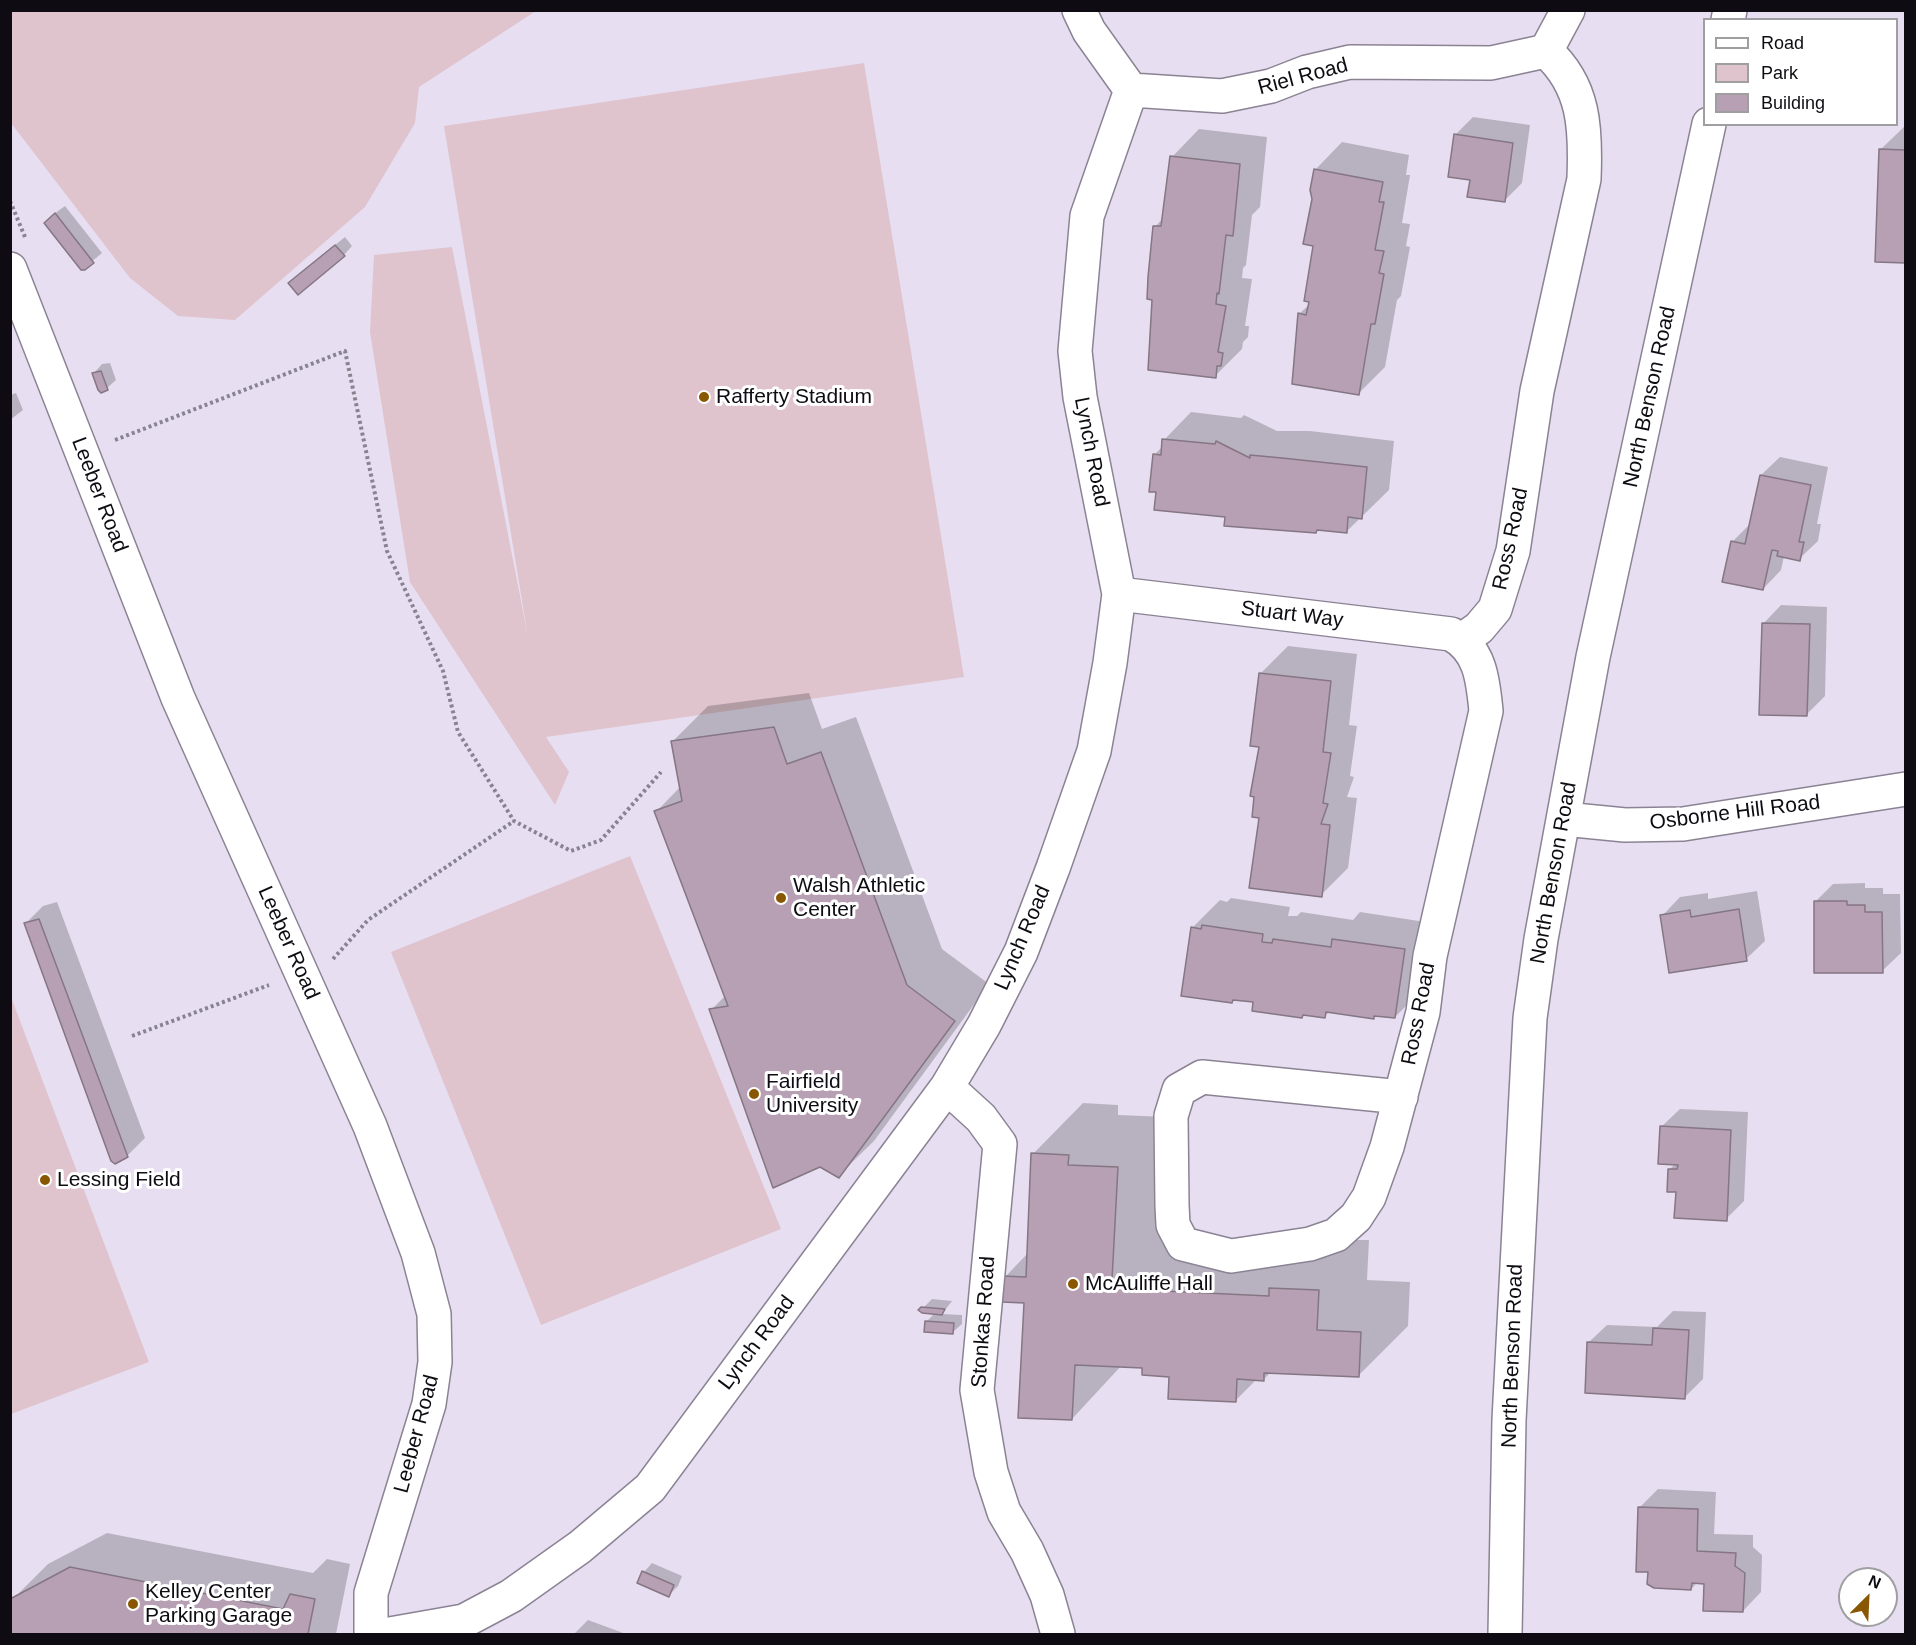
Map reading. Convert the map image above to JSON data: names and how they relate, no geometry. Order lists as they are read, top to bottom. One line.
{"streets":{"street":["Riel Road","North Benson Road","Lynch Road","Leeber Road","Ross Road","Stuart Way","Osborne Hill Road","Stonkas Road"]},"crossings":[["Riel Road","Lynch Road"],["Riel Road","Ross Road"],["North Benson Road","Osborne Hill Road"],["Lynch Road","Stuart Way"],["Lynch Road","Stonkas Road"],["Ross Road","Stuart Way"]],"places":["Rafferty Stadium","Walsh Athletic Center","Fairfield University","Lessing Field","McAuliffe Hall","Kelley Center Parking Garage"],"legend":["Road","Park","Building"],"north":"top right"}
